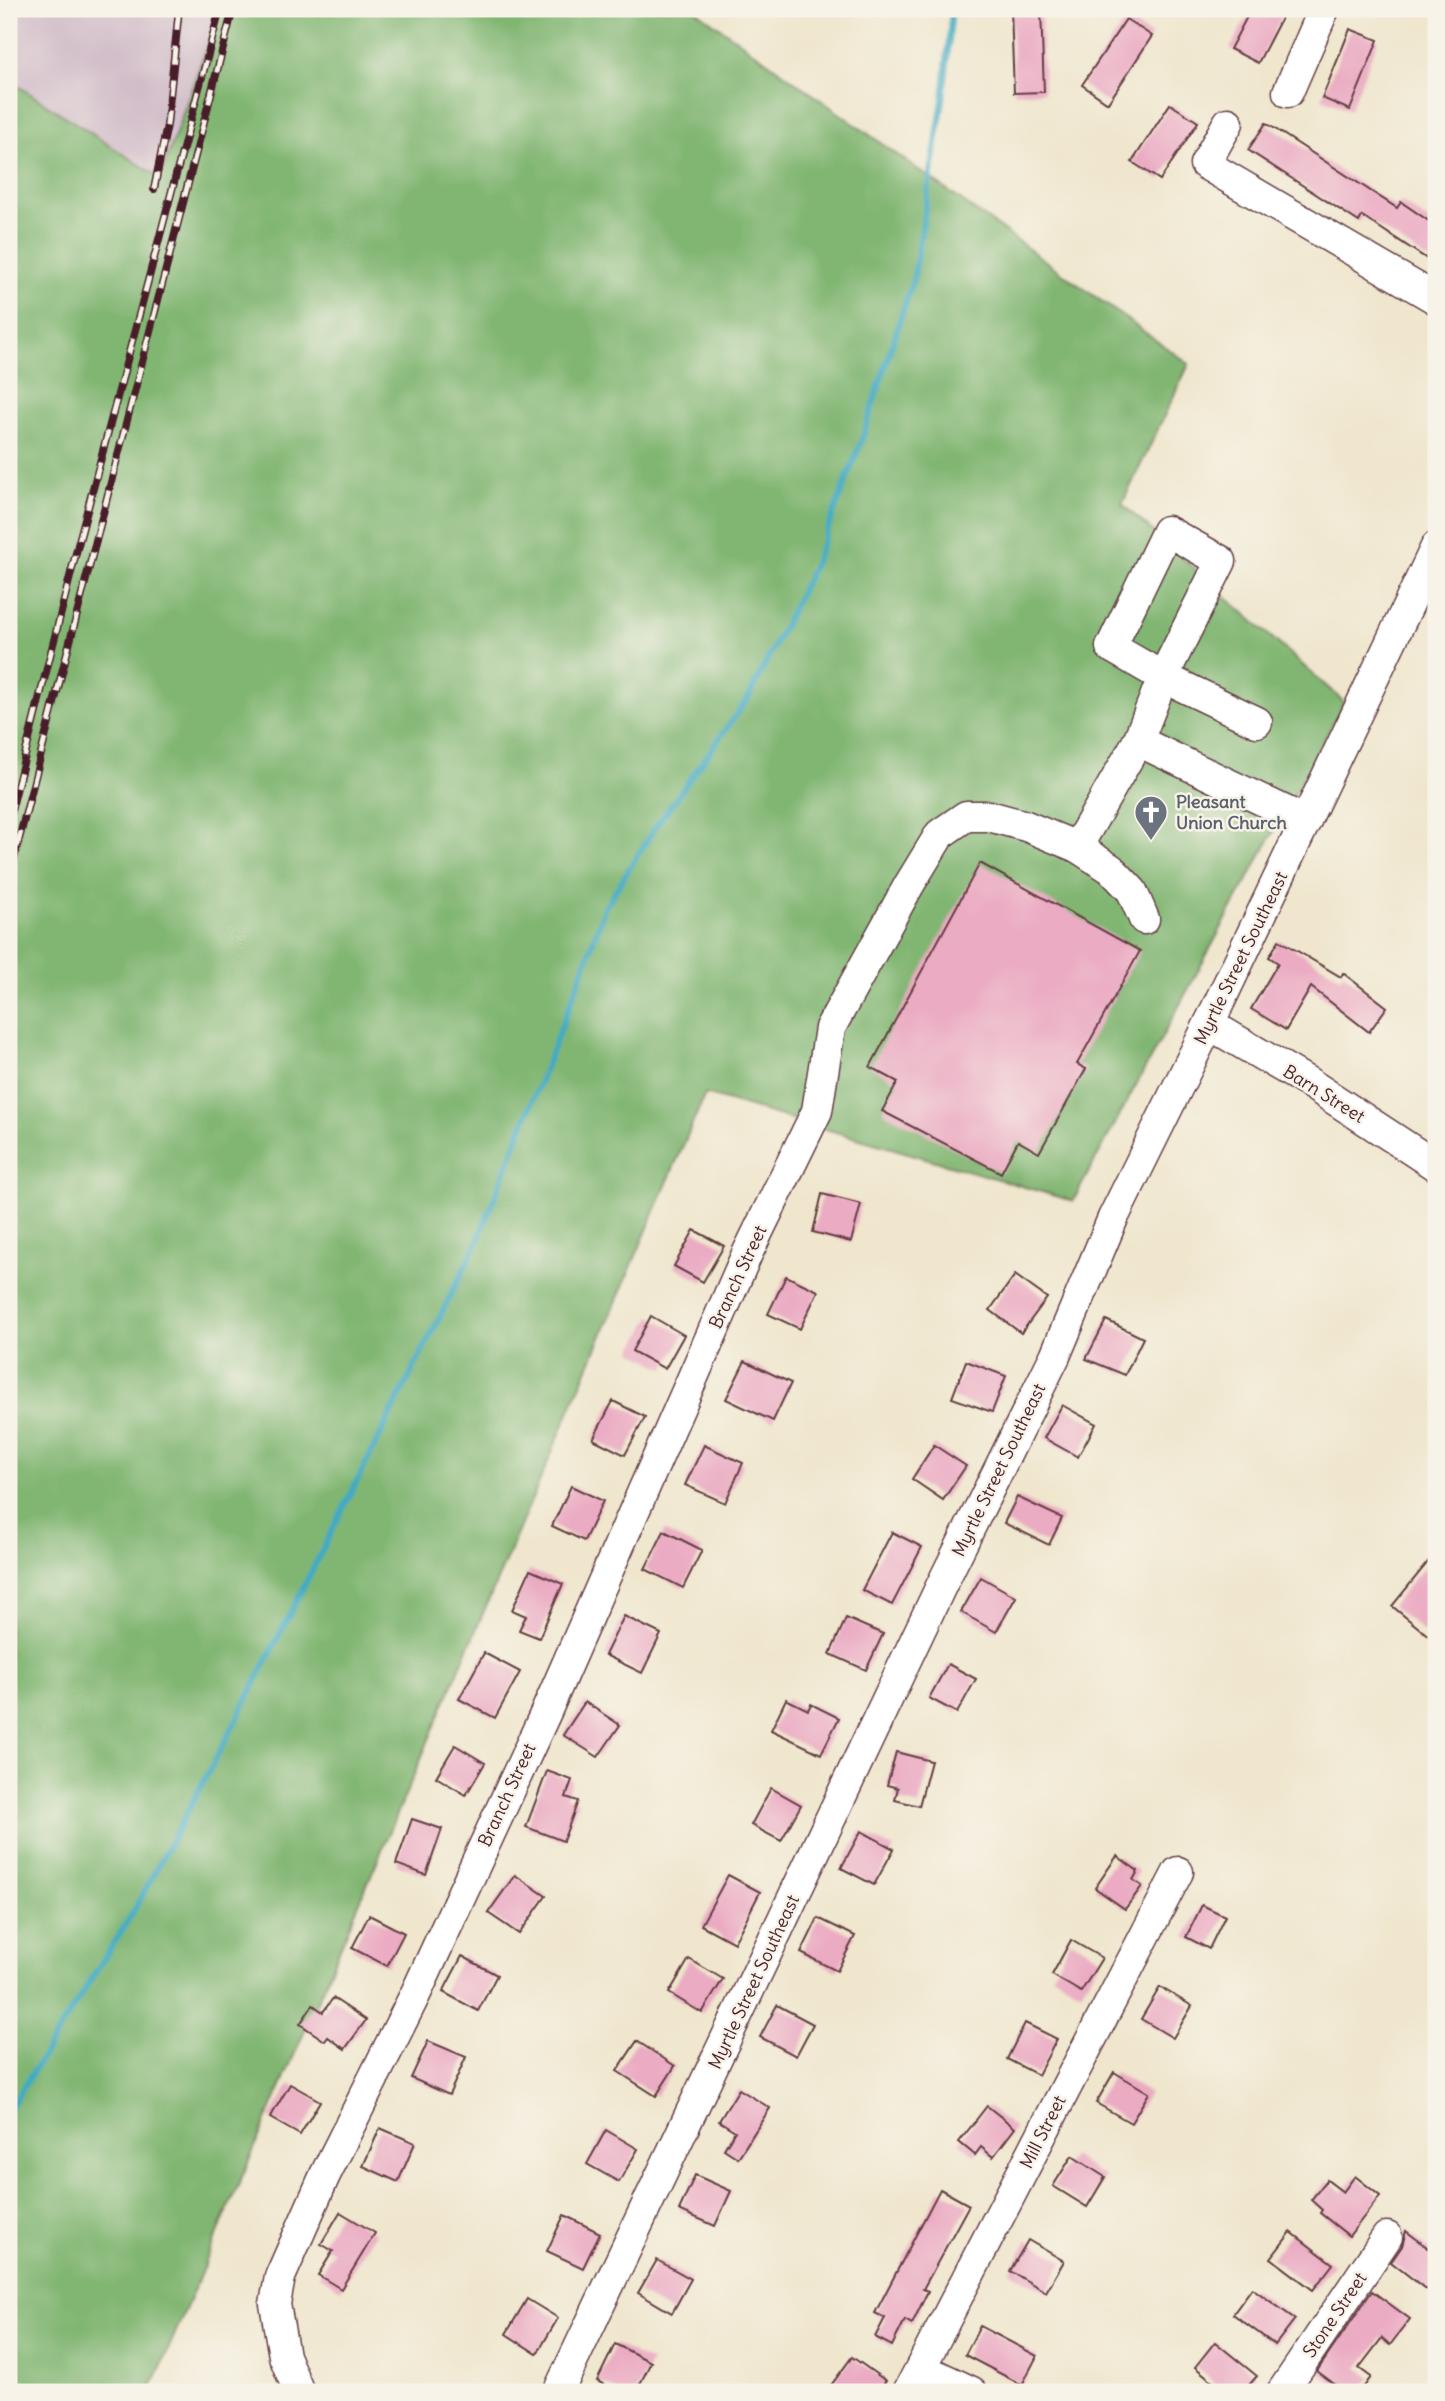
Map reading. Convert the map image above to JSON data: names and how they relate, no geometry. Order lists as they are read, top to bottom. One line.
{"streets":{"street":["Myrtle Street Southeast","Barn Street","Branch Street","Mill Street","Stone Street"]},"crossings":[["Myrtle Street Southeast","Barn Street"]],"places":{"church":["Pleasant Union Church"]}}
